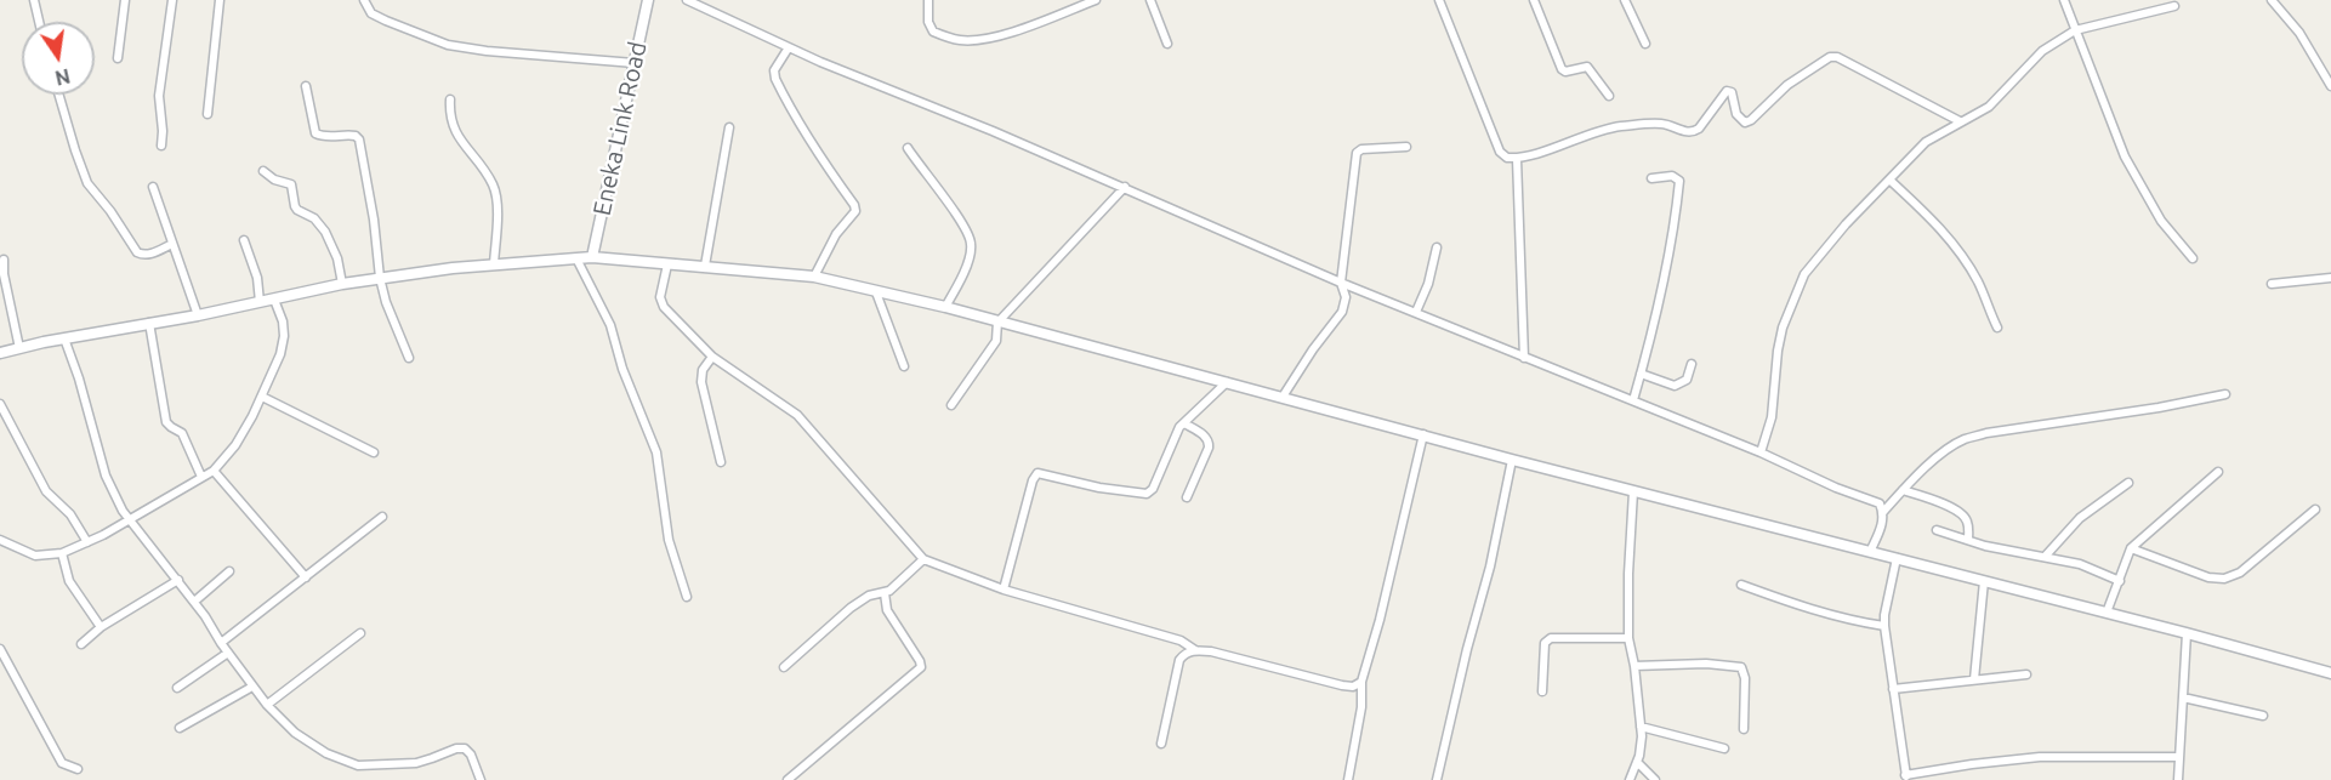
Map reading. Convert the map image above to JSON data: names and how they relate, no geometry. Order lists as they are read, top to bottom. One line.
{"streets":{"street":["Eneka Link Road"]},"north":"bottom"}
